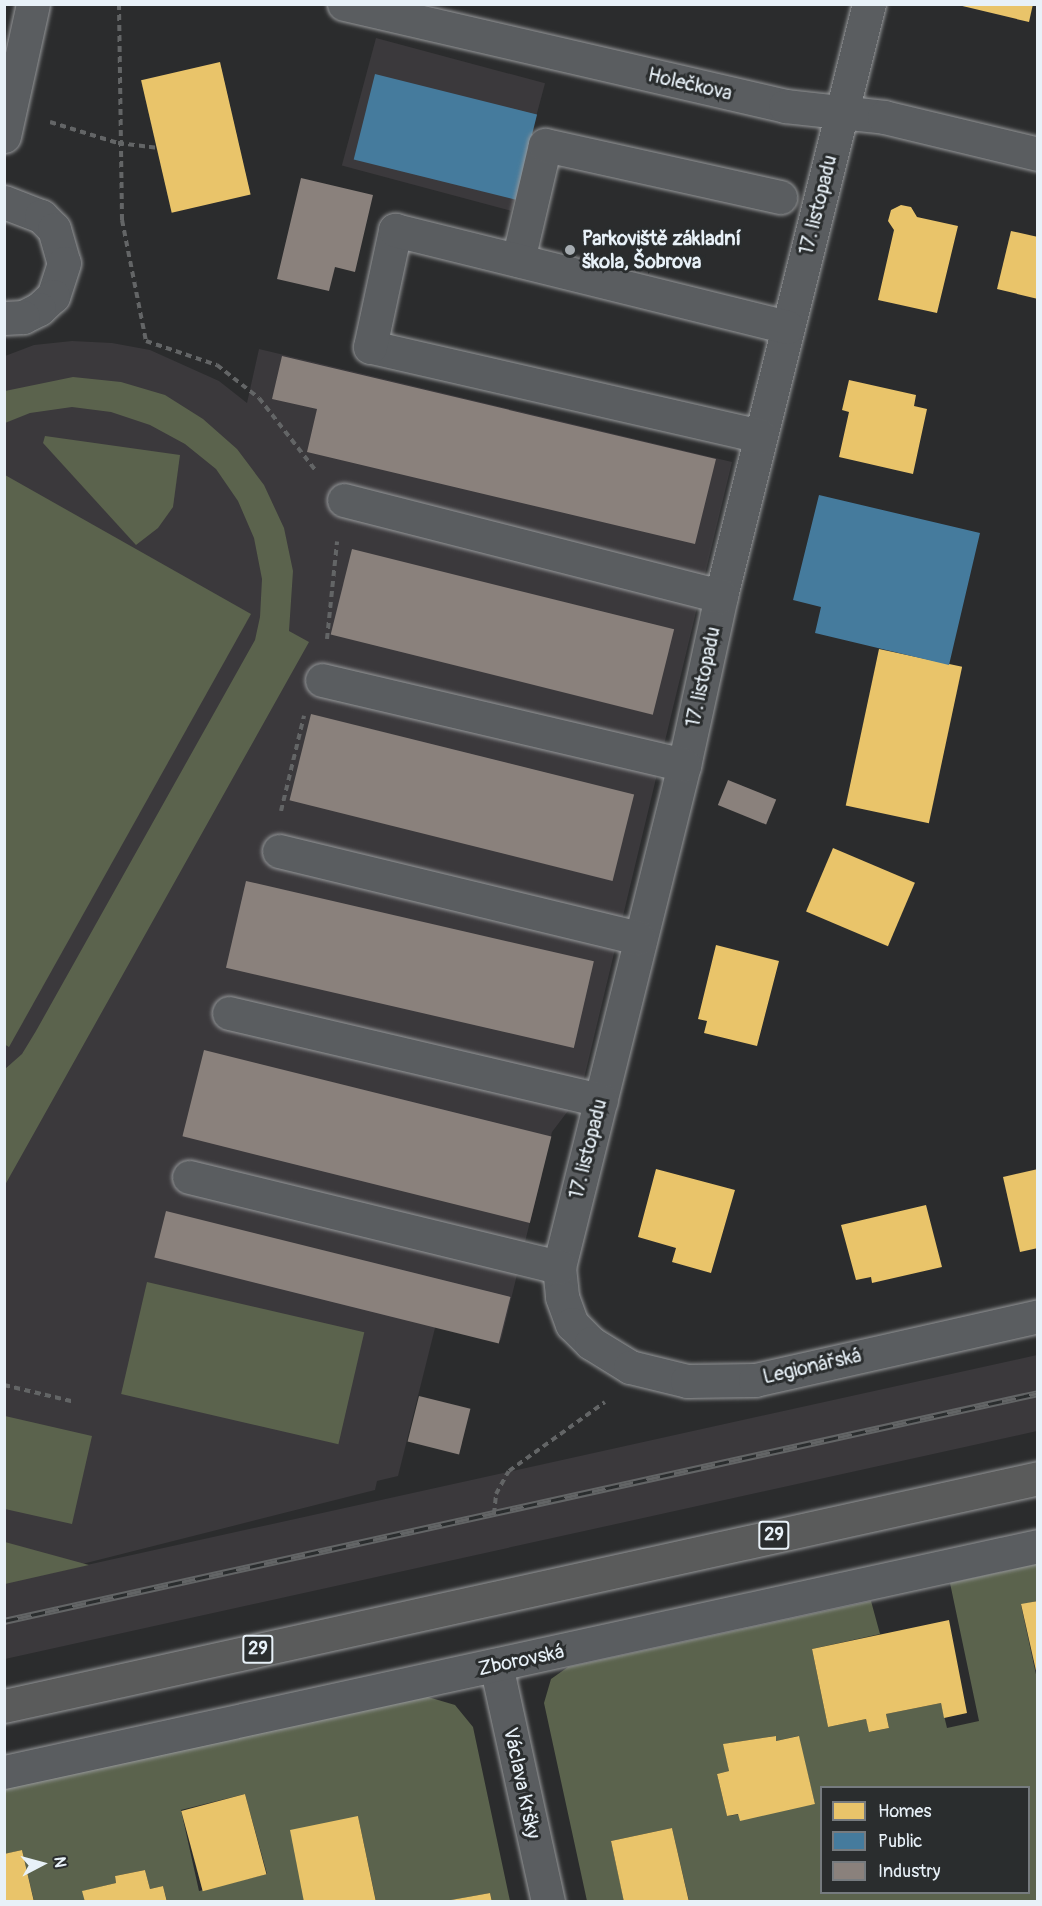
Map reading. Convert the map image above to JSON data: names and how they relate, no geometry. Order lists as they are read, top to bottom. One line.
{"streets":{"main road":["29"],"street":["Holečkova","17. listopadu","Legionářská","Zborovská","Václava Kršky"]},"crossings":[["Holečkova","17. listopadu"],["17. listopadu","Legionářská"],["Zborovská","Václava Kršky"]],"places":["Parkoviště základní škola, Šobrova"],"legend":["Homes","Public","Industry"],"north":"right"}
